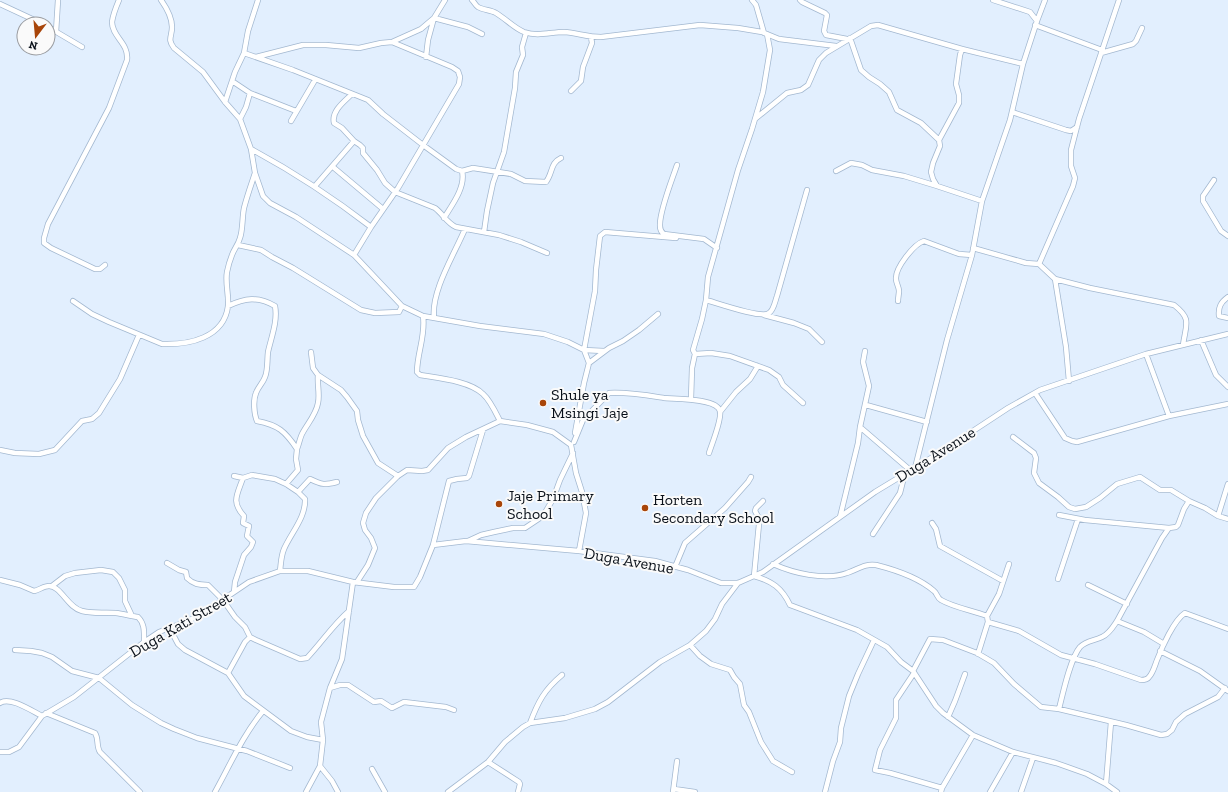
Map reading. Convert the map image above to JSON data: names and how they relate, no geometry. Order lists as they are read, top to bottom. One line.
{"streets":{"street":["Duga Avenue","Duga Kati Street"]},"places":["Shule ya Msingi Jaje","Jaje Primary School","Horten Secondary School"],"north":"bottom"}
